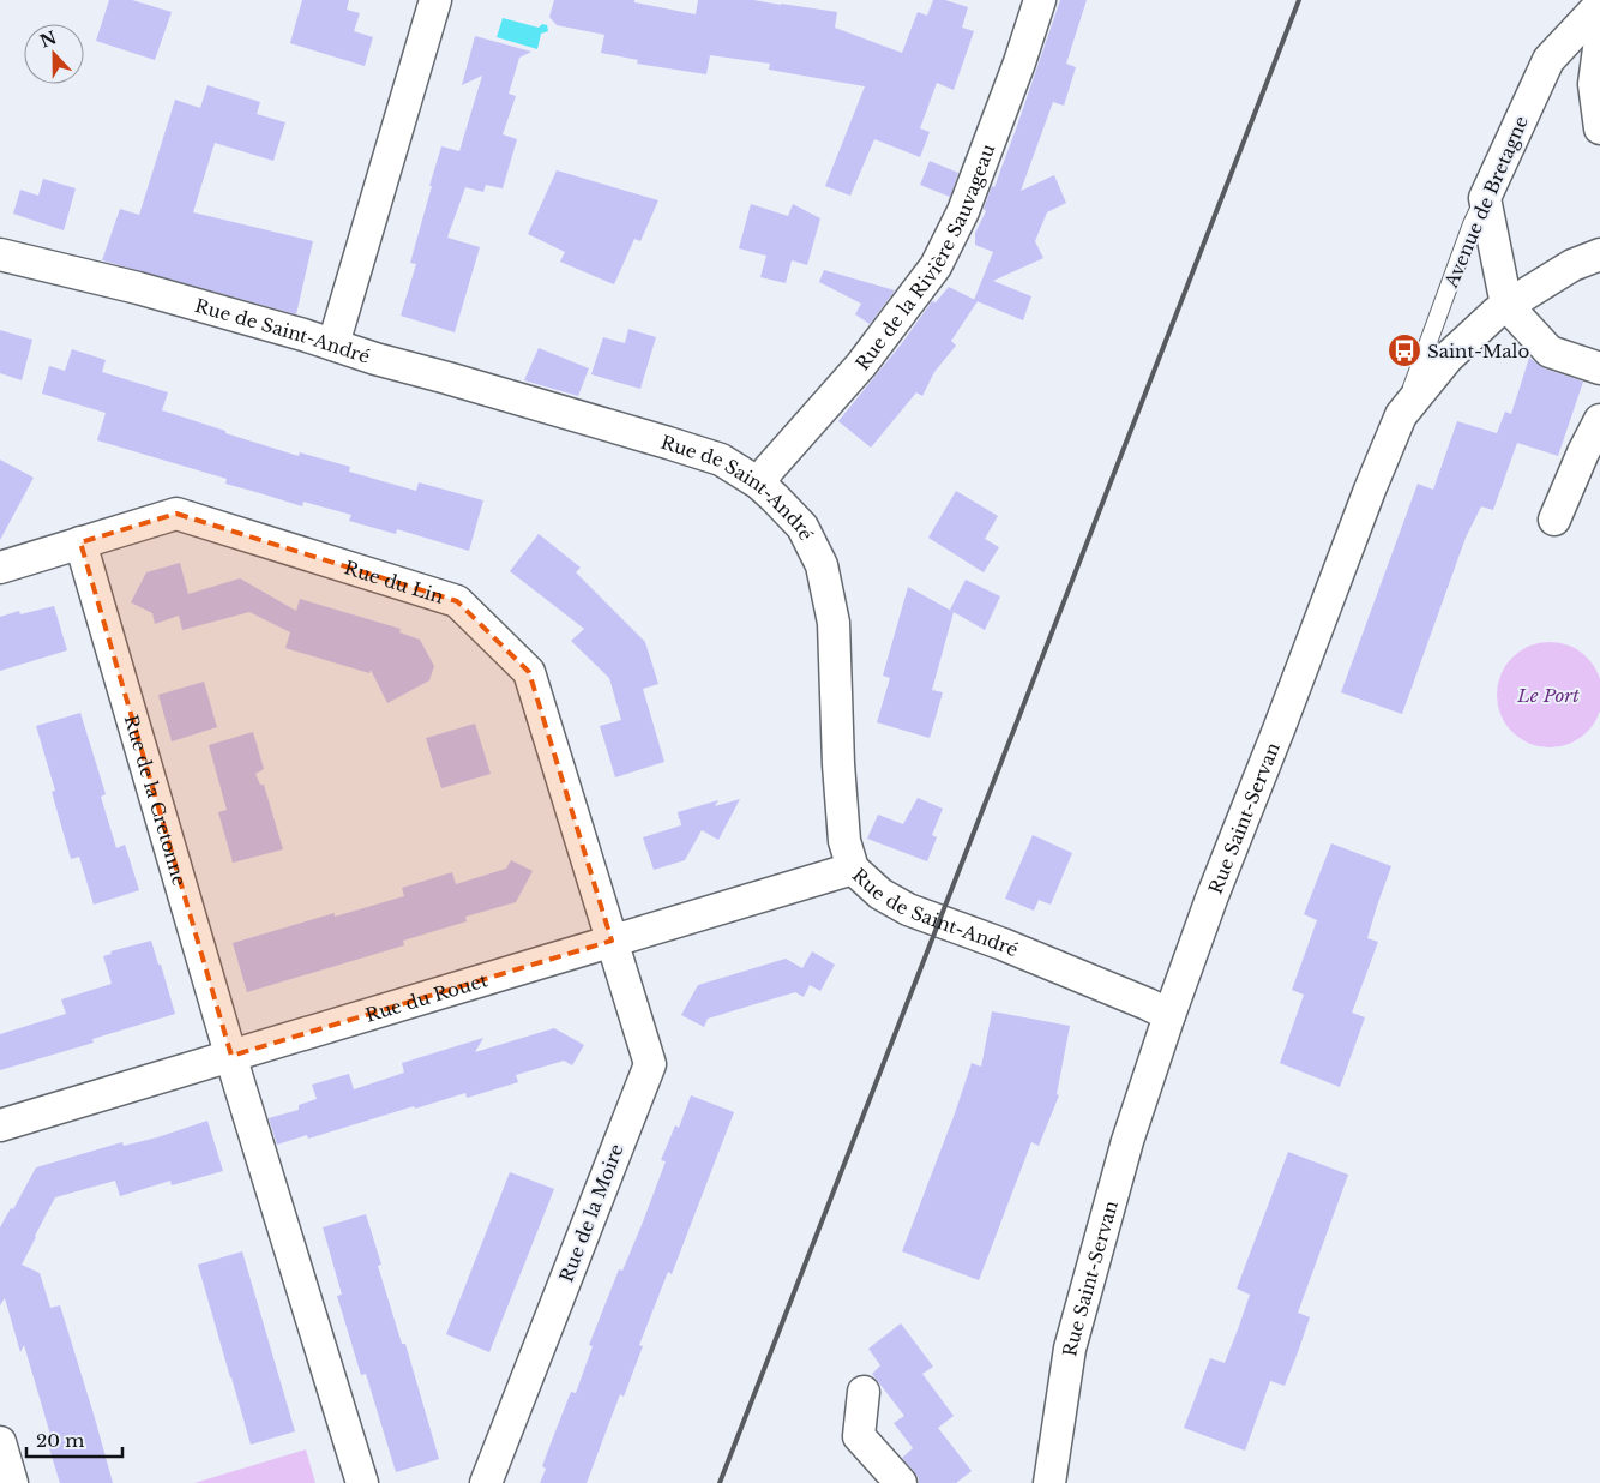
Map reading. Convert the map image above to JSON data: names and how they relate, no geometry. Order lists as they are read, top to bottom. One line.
{"streets":{"street":["Avenue de Bretagne","Rue de la Rivière Sauvageau","Rue de Saint-André","Rue du Lin","Rue de la Cretonne","Rue Saint-Servan","Rue du Rouet","Rue de la Moire"]},"crossings":[["Avenue de Bretagne","Rue Saint-Servan"],["Rue de la Rivière Sauvageau","Rue de Saint-André"],["Rue de Saint-André","Rue Saint-Servan"],["Rue de Saint-André","Rue du Rouet"],["Rue du Lin","Rue de la Cretonne"],["Rue du Lin","Rue du Rouet"],["Rue du Lin","Rue de la Moire"],["Rue de la Cretonne","Rue du Rouet"],["Rue du Rouet","Rue de la Moire"]],"parks":["Le Port"],"places":{"bus stop":["Saint-Malo"]},"scale_bar":"20 m","north":"top"}
